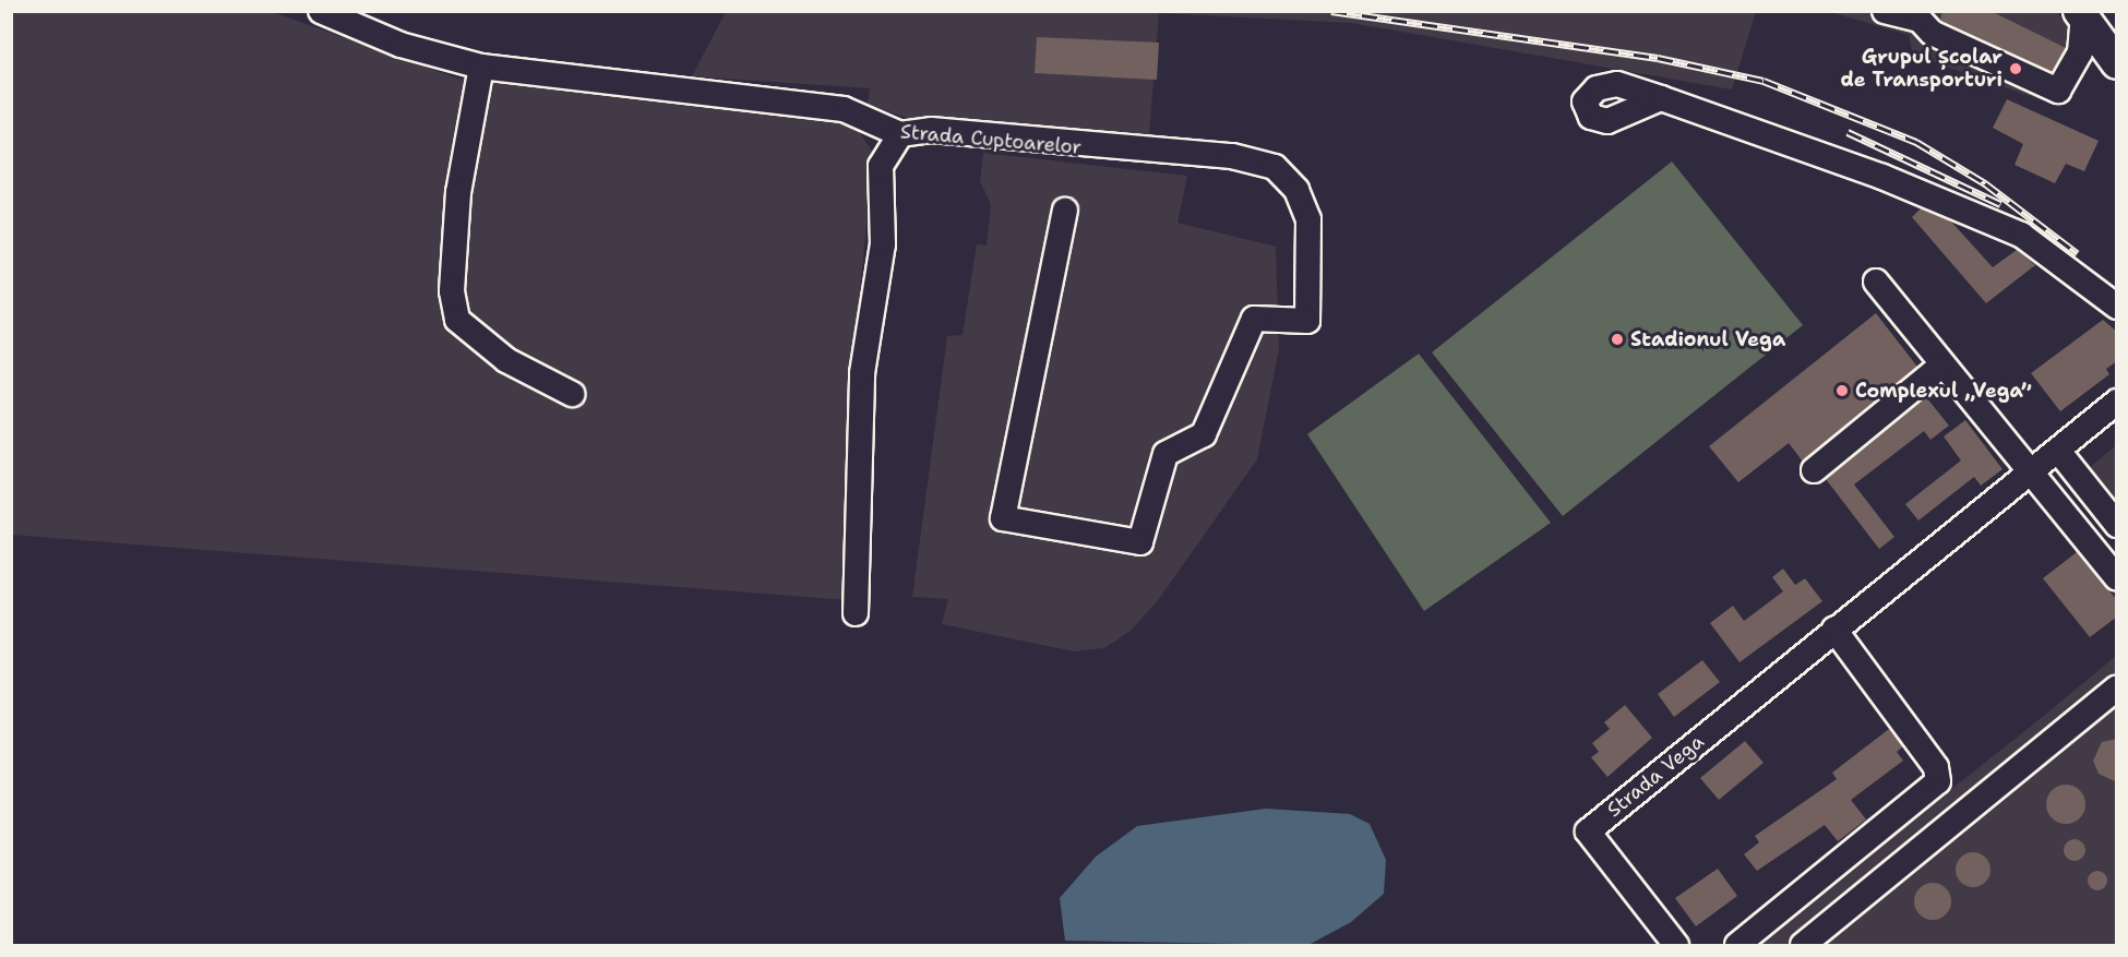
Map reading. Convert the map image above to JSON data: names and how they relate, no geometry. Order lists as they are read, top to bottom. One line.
{"streets":{"street":["Strada Cuptoarelor","Strada Vega"]},"places":["Grupul Școlar de Transporturi","Stadionul Vega","Complexul „Vega”"]}
